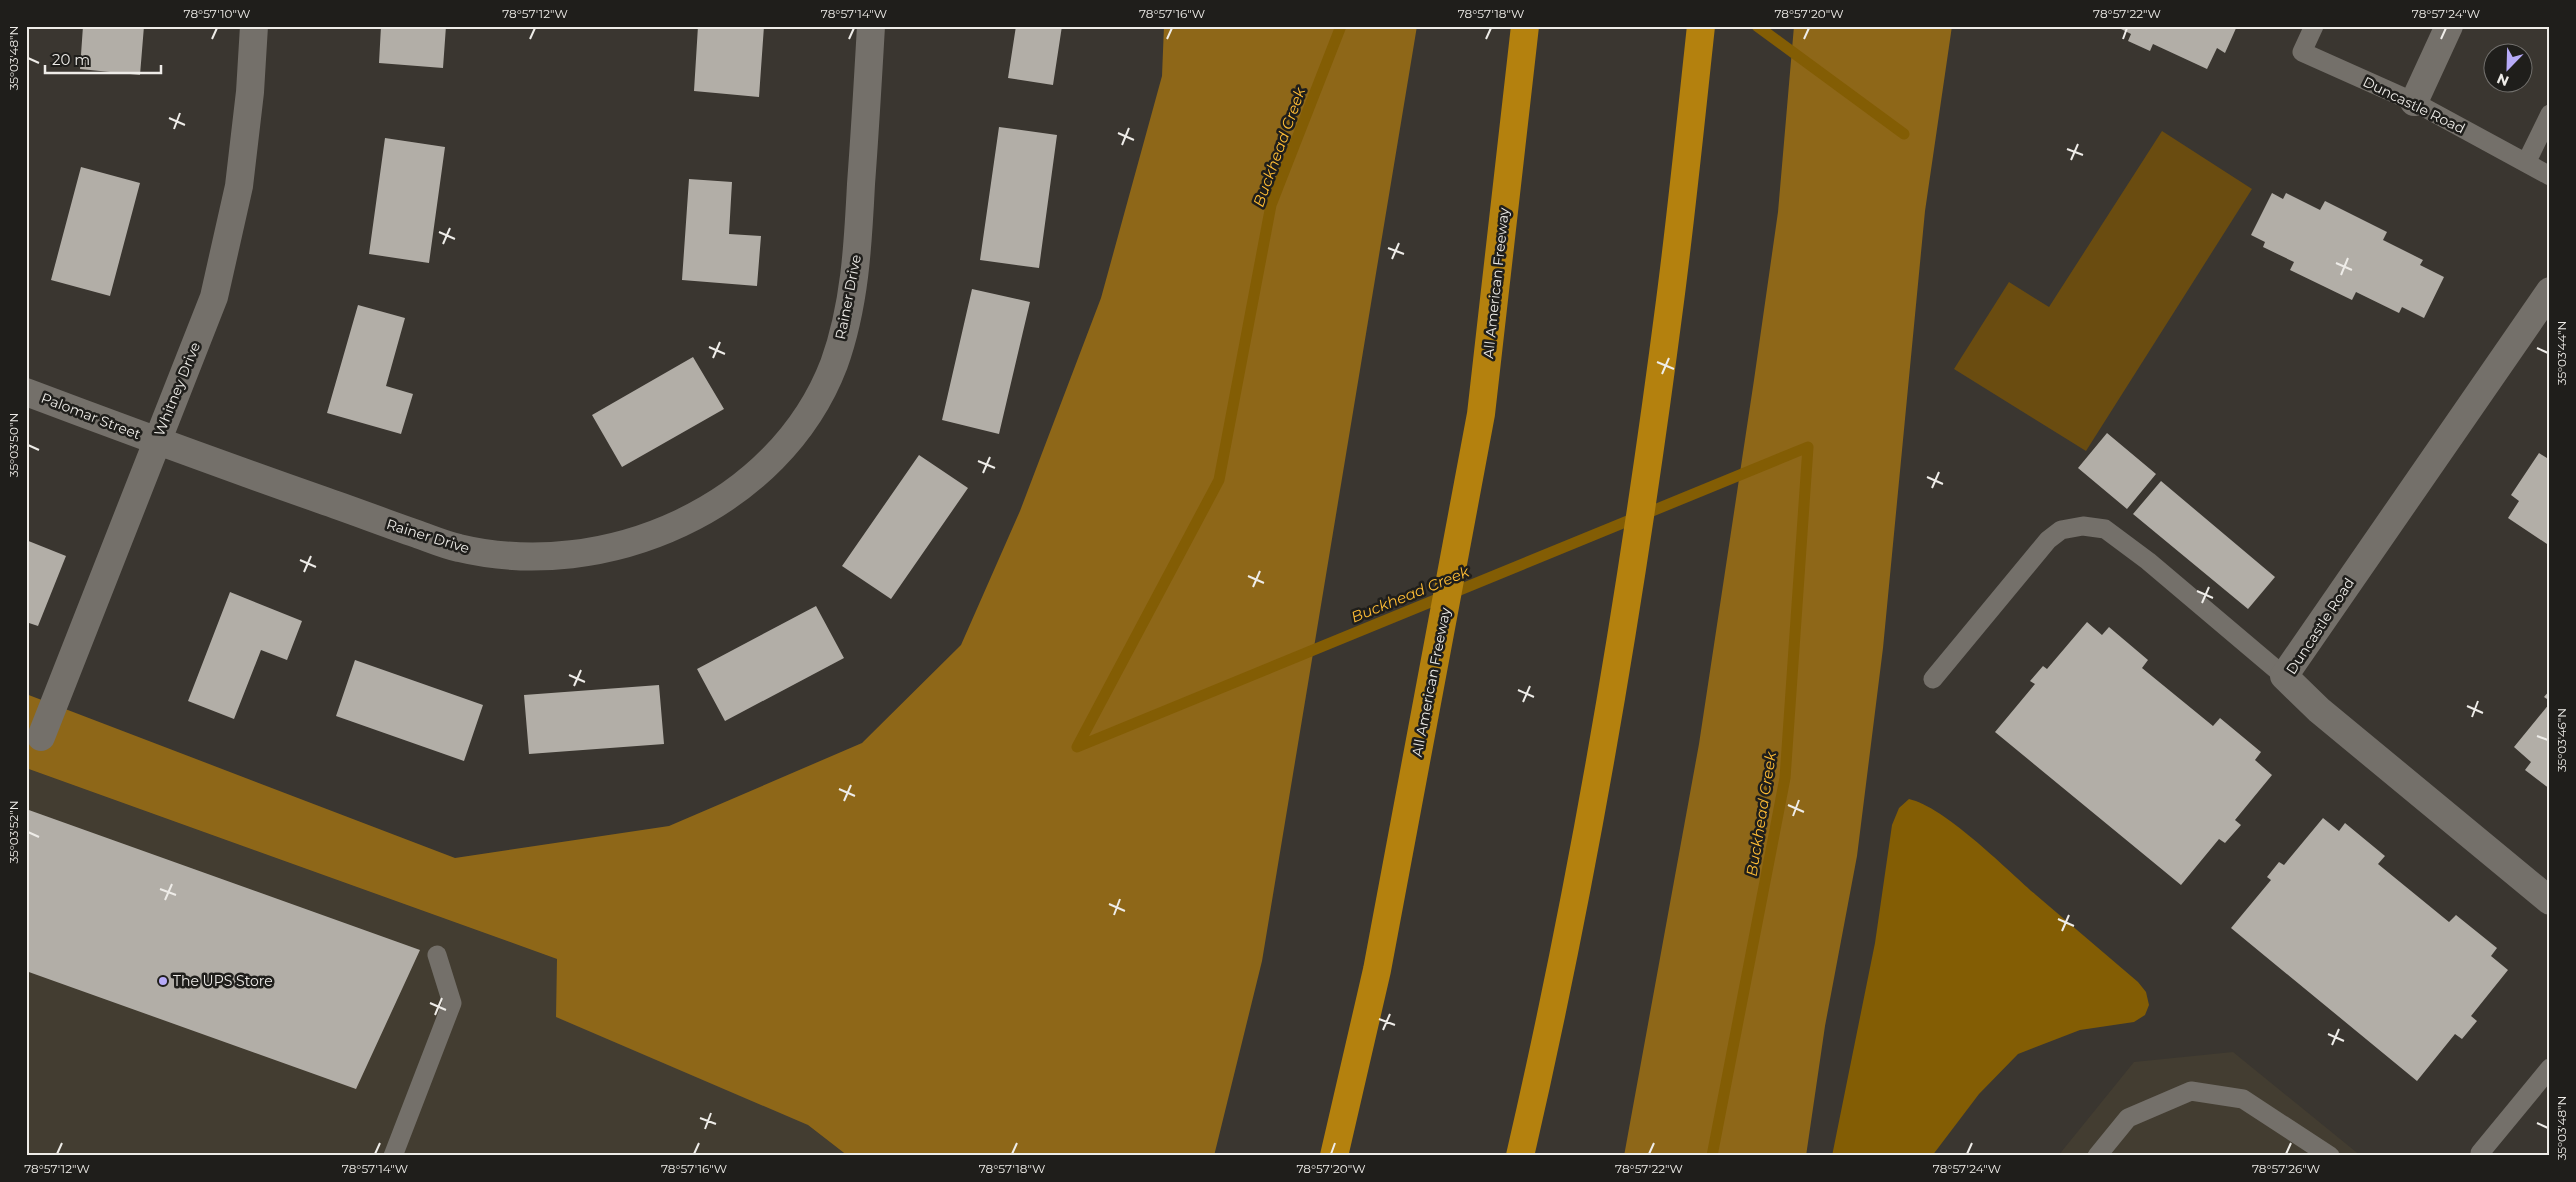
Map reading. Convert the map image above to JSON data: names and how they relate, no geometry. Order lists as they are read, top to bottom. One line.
{"streets":{"highway":["All American Freeway"],"street":["Duncastle Road","Rainer Drive","Whitney Drive","Palomar Street"]},"crossings":[["Rainer Drive","Whitney Drive"],["Rainer Drive","Palomar Street"],["Whitney Drive","Palomar Street"]],"water":["Buckhead Creek"],"places":["The UPS Store"],"scale_bar":"20 m","north":"bottom left","coordinates":["78°57'10\"W","78°57'12\"W","78°57'14\"W","78°57'16\"W","78°57'18\"W","78°57'20\"W","78°57'22\"W","78°57'24\"W","35°03'48\"N","35°03'44\"N","35°03'50\"N","35°03'46\"N","35°03'52\"N","78°57'26\"W"]}
